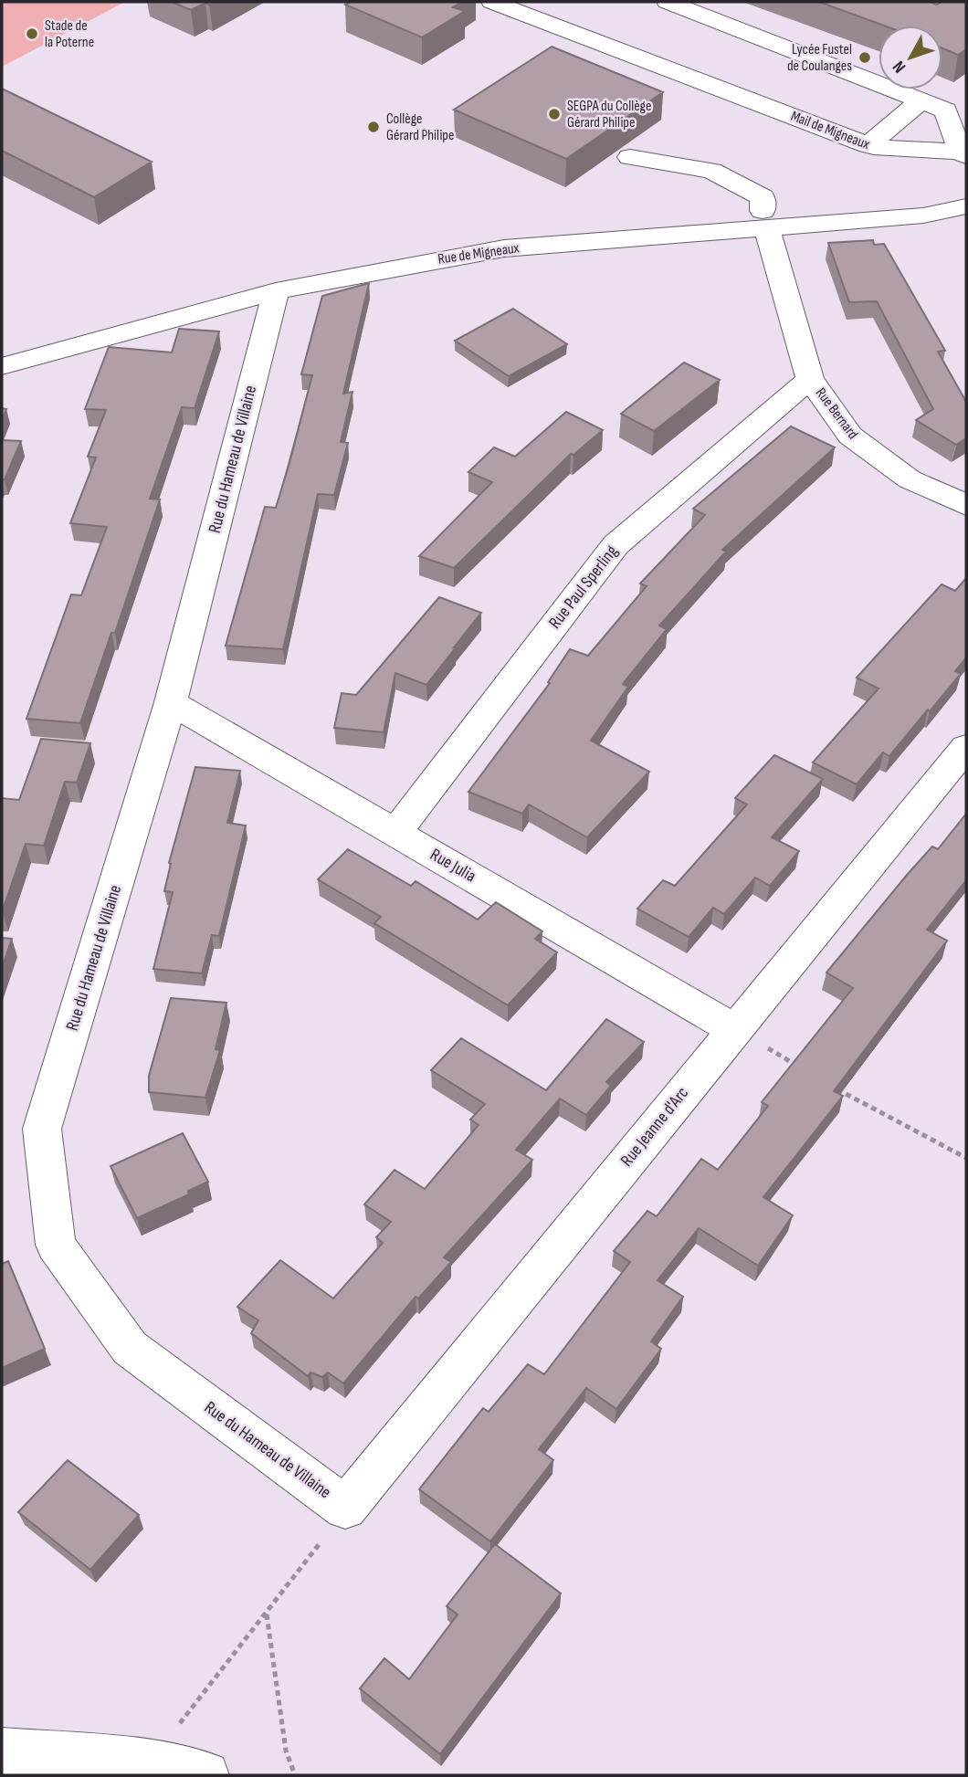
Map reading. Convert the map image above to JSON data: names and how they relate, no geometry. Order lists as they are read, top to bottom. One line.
{"streets":{"street":["Mail de Migneaux","Rue de Migneaux","Rue Bernard","Rue du Hameau de Villaine","Rue Paul Sperling","Rue Julia","Rue Jeanne d'Arc"]},"crossings":[["Rue de Migneaux","Rue Bernard"],["Rue de Migneaux","Rue du Hameau de Villaine"],["Rue Bernard","Rue Paul Sperling"],["Rue du Hameau de Villaine","Rue Julia"],["Rue du Hameau de Villaine","Rue Jeanne d'Arc"],["Rue Paul Sperling","Rue Julia"],["Rue Julia","Rue Jeanne d'Arc"]],"places":["Stade de la Poterne","Lycée Fustel de Coulanges","SEGPA du Collège Gérard Philipe","Collège Gérard Philipe"],"north":"bottom left"}
